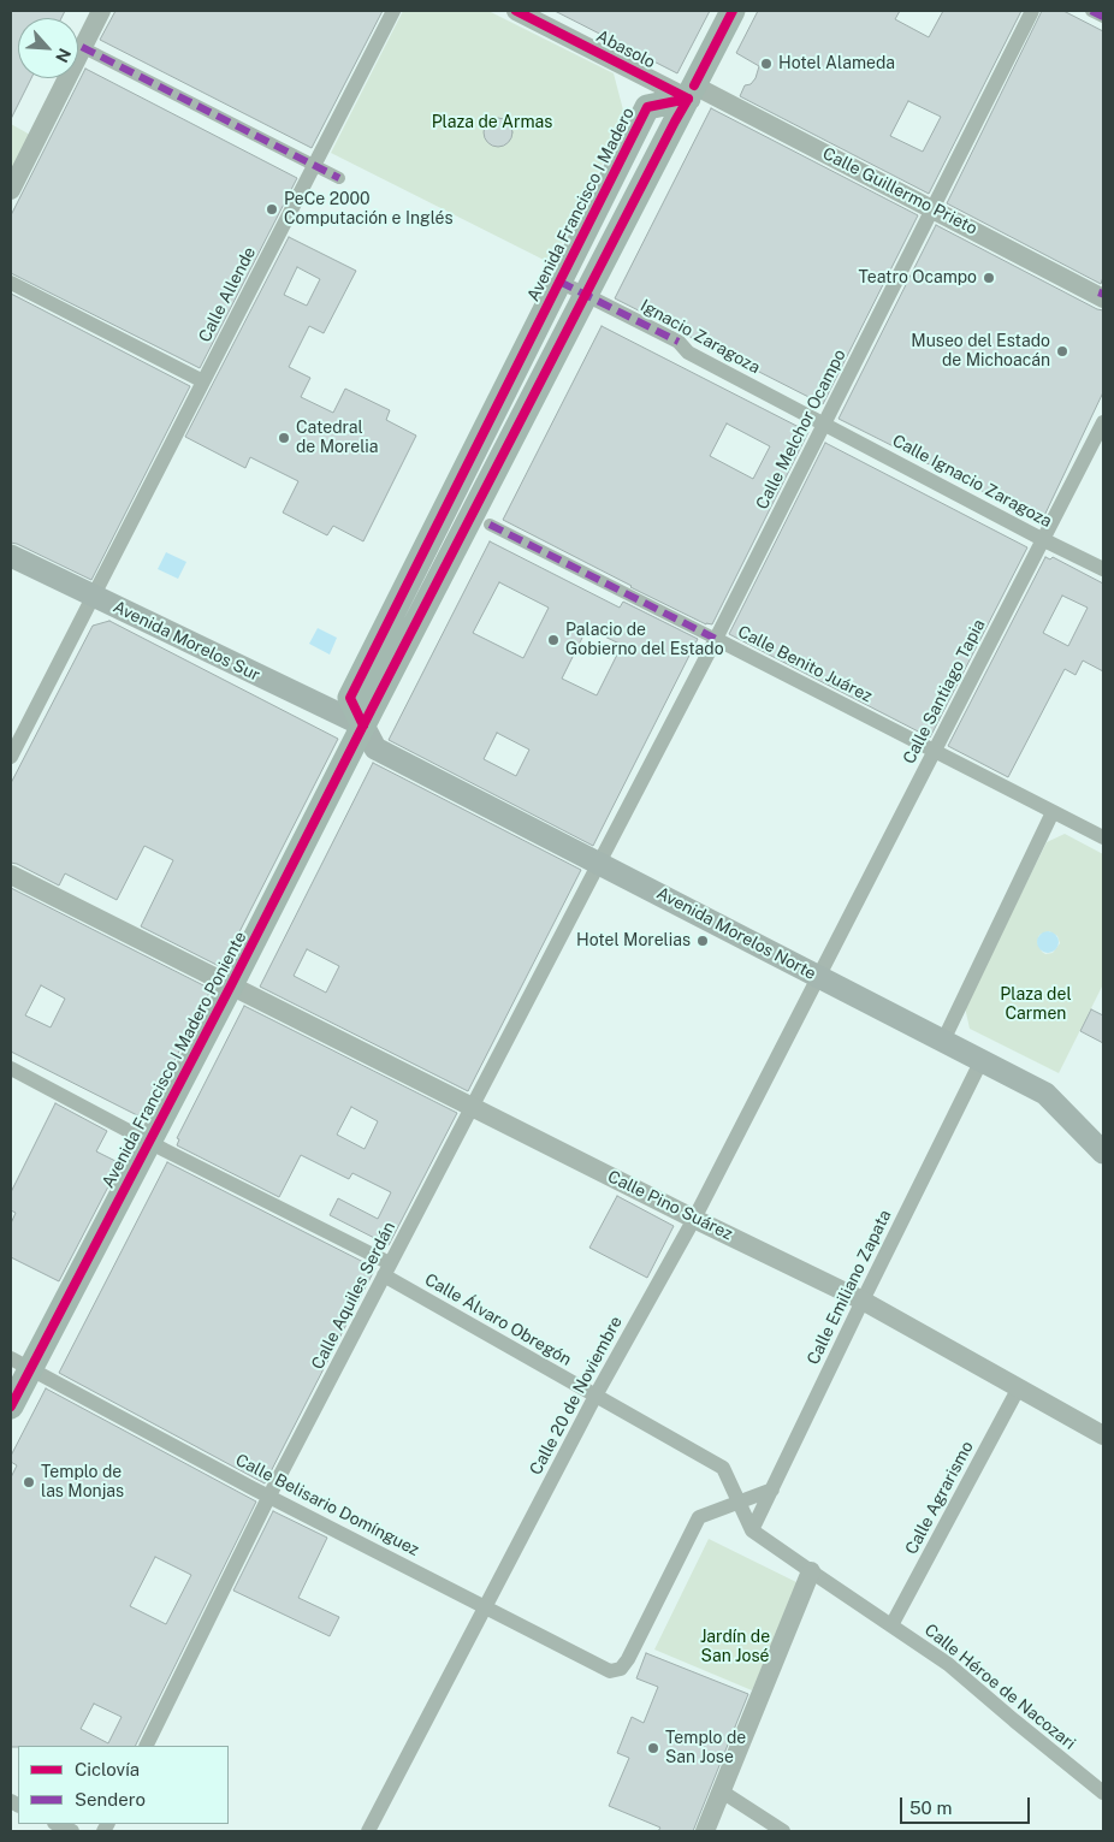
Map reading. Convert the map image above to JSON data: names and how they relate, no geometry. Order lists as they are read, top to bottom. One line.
{"streets":{"main road":["Avenida Francisco I Madero","Avenida Morelos Sur","Avenida Morelos Norte","Avenida Francisco I Madero Poniente"],"street":["Abasolo","Calle Guillermo Prieto","Calle Allende","Ignacio Zaragoza","Calle Melchor Ocampo","Calle Ignacio Zaragoza","Calle Benito Juárez","Calle Santiago Tapia","Calle Pino Suárez","Calle Emiliano Zapata","Calle Aquiles Serdán","Calle Álvaro Obregón","Calle 20 de Noviembre","Calle Agrarismo","Calle Belisario Domínguez","Calle Héroe de Nacozari"]},"crossings":[["Abasolo","Calle Guillermo Prieto"],["Abasolo","Avenida Francisco I Madero"],["Calle Guillermo Prieto","Avenida Francisco I Madero"],["Calle Guillermo Prieto","Calle Melchor Ocampo"],["Avenida Francisco I Madero","Ignacio Zaragoza"],["Avenida Francisco I Madero","Avenida Morelos Sur"],["Avenida Francisco I Madero","Avenida Morelos Norte"],["Avenida Francisco I Madero","Avenida Francisco I Madero Poniente"],["Calle Allende","Avenida Morelos Sur"],["Ignacio Zaragoza","Calle Melchor Ocampo"],["Ignacio Zaragoza","Calle Ignacio Zaragoza"],["Calle Melchor Ocampo","Calle Ignacio Zaragoza"],["Calle Melchor Ocampo","Calle Benito Juárez"],["Calle Melchor Ocampo","Avenida Morelos Norte"],["Calle Melchor Ocampo","Calle Aquiles Serdán"],["Calle Ignacio Zaragoza","Calle Santiago Tapia"],["Avenida Morelos Sur","Avenida Morelos Norte"],["Avenida Morelos Sur","Avenida Francisco I Madero Poniente"],["Calle Benito Juárez","Calle Santiago Tapia"],["Calle Santiago Tapia","Avenida Morelos Norte"],["Calle Santiago Tapia","Calle 20 de Noviembre"],["Avenida Morelos Norte","Avenida Francisco I Madero Poniente"],["Avenida Morelos Norte","Calle Emiliano Zapata"],["Avenida Morelos Norte","Calle Aquiles Serdán"],["Avenida Morelos Norte","Calle 20 de Noviembre"],["Avenida Francisco I Madero Poniente","Calle Pino Suárez"],["Avenida Francisco I Madero Poniente","Calle Álvaro Obregón"],["Avenida Francisco I Madero Poniente","Calle Belisario Domínguez"],["Calle Pino Suárez","Calle Emiliano Zapata"],["Calle Pino Suárez","Calle Aquiles Serdán"],["Calle Pino Suárez","Calle 20 de Noviembre"],["Calle Pino Suárez","Calle Agrarismo"],["Calle Emiliano Zapata","Calle Álvaro Obregón"],["Calle Emiliano Zapata","Calle Héroe de Nacozari"],["Calle Aquiles Serdán","Calle Álvaro Obregón"],["Calle Aquiles Serdán","Calle Belisario Domínguez"],["Calle Álvaro Obregón","Calle 20 de Noviembre"],["Calle Álvaro Obregón","Calle Belisario Domínguez"],["Calle Álvaro Obregón","Calle Héroe de Nacozari"],["Calle 20 de Noviembre","Calle Belisario Domínguez"],["Calle Agrarismo","Calle Héroe de Nacozari"]],"parks":["Plaza de Armas","Plaza del Carmen","Jardín de San José"],"places":["Hotel Alameda","PeCe 2000 Computación e Inglés","Teatro Ocampo","Museo del Estado de Michoacán","Catedral de Morelia","Palacio de Gobierno del Estado","Hotel Morelias","Templo de las Monjas","Templo de San Jose"],"legend":["Ciclovía","Sendero"],"scale_bar":"50 m","north":"bottom right"}
